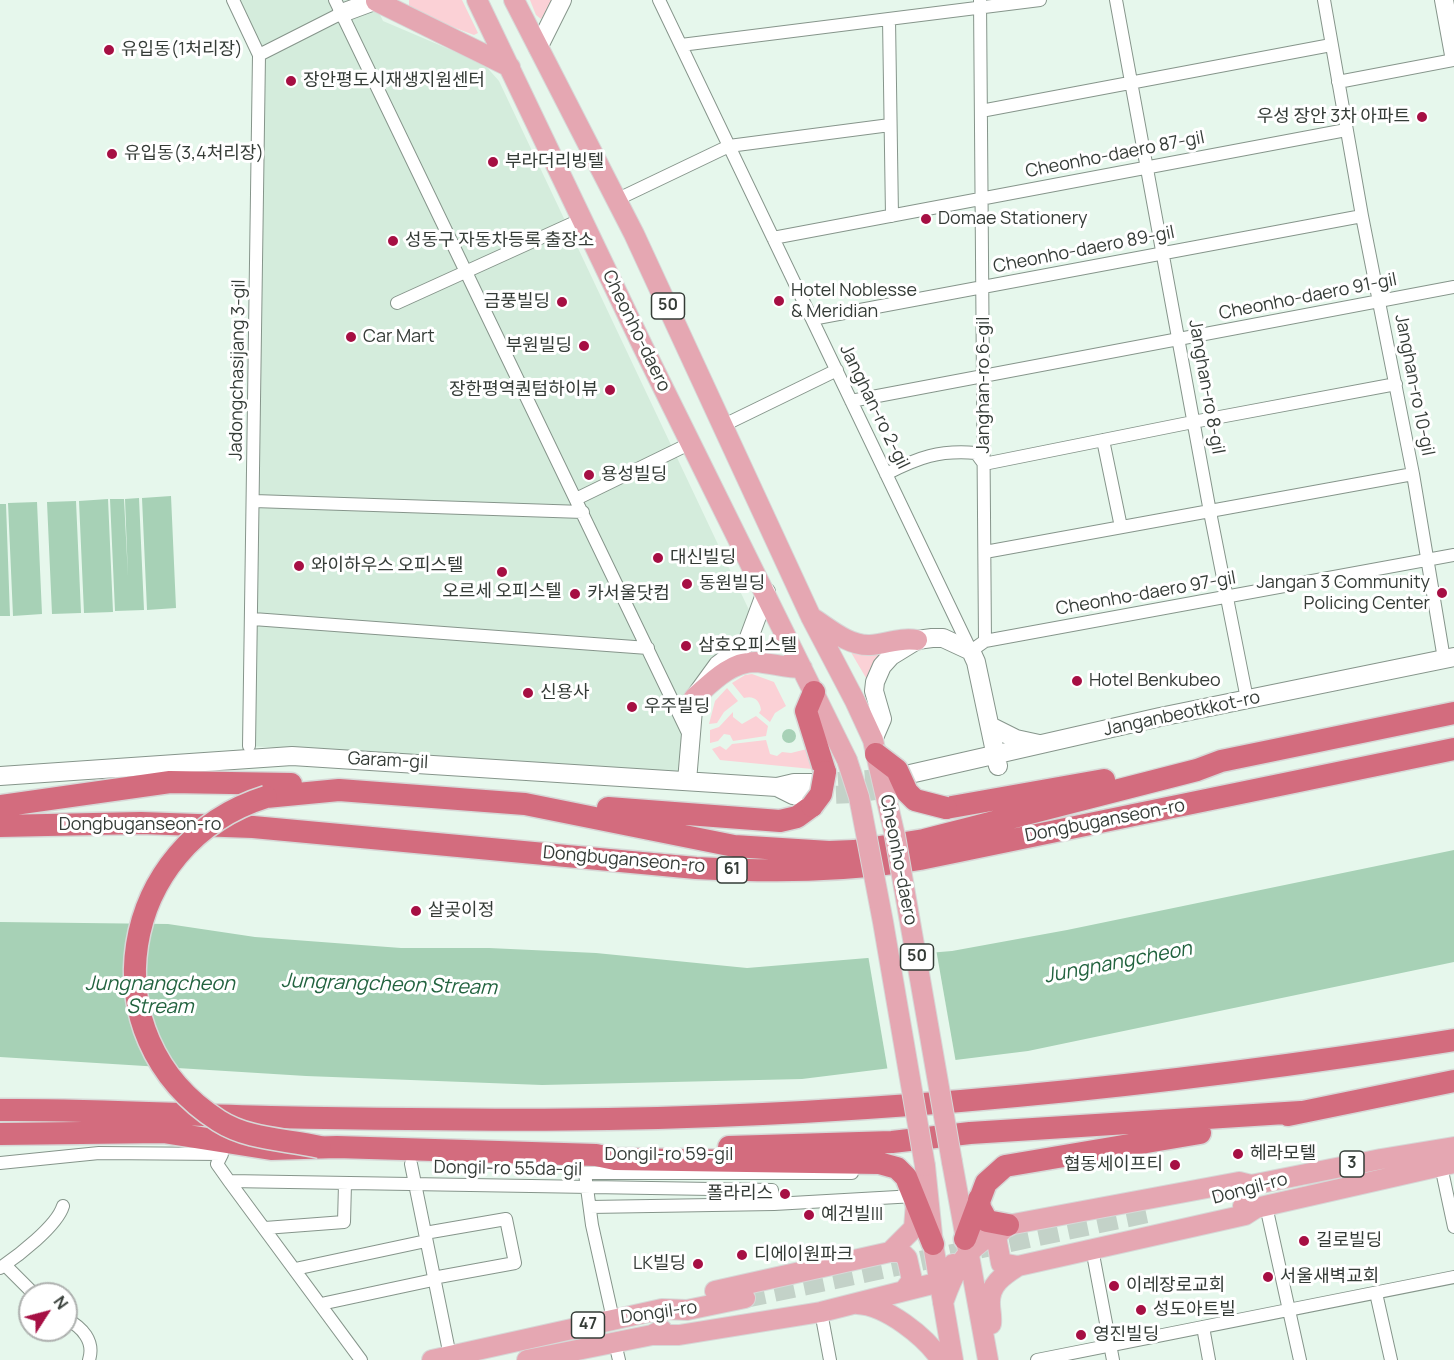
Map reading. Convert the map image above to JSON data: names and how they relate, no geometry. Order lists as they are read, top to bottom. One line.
{"streets":{"highway":["Dongbuganseon-ro","61"],"main road":["50","Cheonho-daero","3","Dongil-ro","47"],"street":["Cheonho-daero 87-gil","Cheonho-daero 89-gil","Cheonho-daero 91-gil","Jadongchasijang 3-gil","Janghan-ro 6-gil","Janghan-ro 10-gil","Janghan-ro 8-gil","Janghan-ro 2-gil","Cheonho-daero 97-gil","Janganbeotkkot-ro","Garam-gil","Dongil-ro 59-gil","Dongil-ro 55da-gil"]},"crossings":[["Cheonho-daero 87-gil","Janghan-ro 6-gil"],["Cheonho-daero 87-gil","Janghan-ro 10-gil"],["Cheonho-daero 87-gil","Janghan-ro 8-gil"],["Cheonho-daero 87-gil","Janghan-ro 2-gil"],["Cheonho-daero 89-gil","Janghan-ro 6-gil"],["Cheonho-daero 89-gil","Janghan-ro 10-gil"],["Cheonho-daero 89-gil","Janghan-ro 8-gil"],["Cheonho-daero 89-gil","Janghan-ro 2-gil"],["Cheonho-daero 91-gil","Janghan-ro 6-gil"],["Cheonho-daero 91-gil","Janghan-ro 10-gil"],["Cheonho-daero 91-gil","Janghan-ro 8-gil"],["Cheonho-daero 91-gil","Janghan-ro 2-gil"],["Janghan-ro 6-gil","Janghan-ro 2-gil"],["Janghan-ro 6-gil","Cheonho-daero 97-gil"],["Janghan-ro 6-gil","Janganbeotkkot-ro"],["Janghan-ro 10-gil","Cheonho-daero 97-gil"],["Janghan-ro 10-gil","Janganbeotkkot-ro"],["Janghan-ro 8-gil","Cheonho-daero 97-gil"],["Janghan-ro 8-gil","Janganbeotkkot-ro"],["Janghan-ro 2-gil","Cheonho-daero 97-gil"],["Dongil-ro 59-gil","Dongil-ro 55da-gil"]],"water":["Jungnangcheon","Jungnangcheon Stream","Jungrangcheon Stream"],"places":["유입동(1처리장)","장안평도시재생지원센터","우성 장안 3차 아파트","유입동(3,4처리장)","부라더리빙텔","Domae Stationery","성동구 자동차등록 출장소","Hotel Noblesse & Meridian","금풍빌딩","Car Mart","부원빌딩","장한평역퀀텀하이뷰","용성빌딩","대신빌딩","와이하우스 오피스텔","오르세 오피스텔","동원빌딩","Jangan 3 Community Policing Center","카서울닷컴","삼호오피스텔","Hotel Benkubeo","신용사","우주빌딩","살곶이정","헤라모텔","협동세이프티","폴라리스","예건빌III","길로빌딩","디에이원파크","LK빌딩","서울새벽교회","이레장로교회","성도아트빌","영진빌딩"],"north":"top right"}
